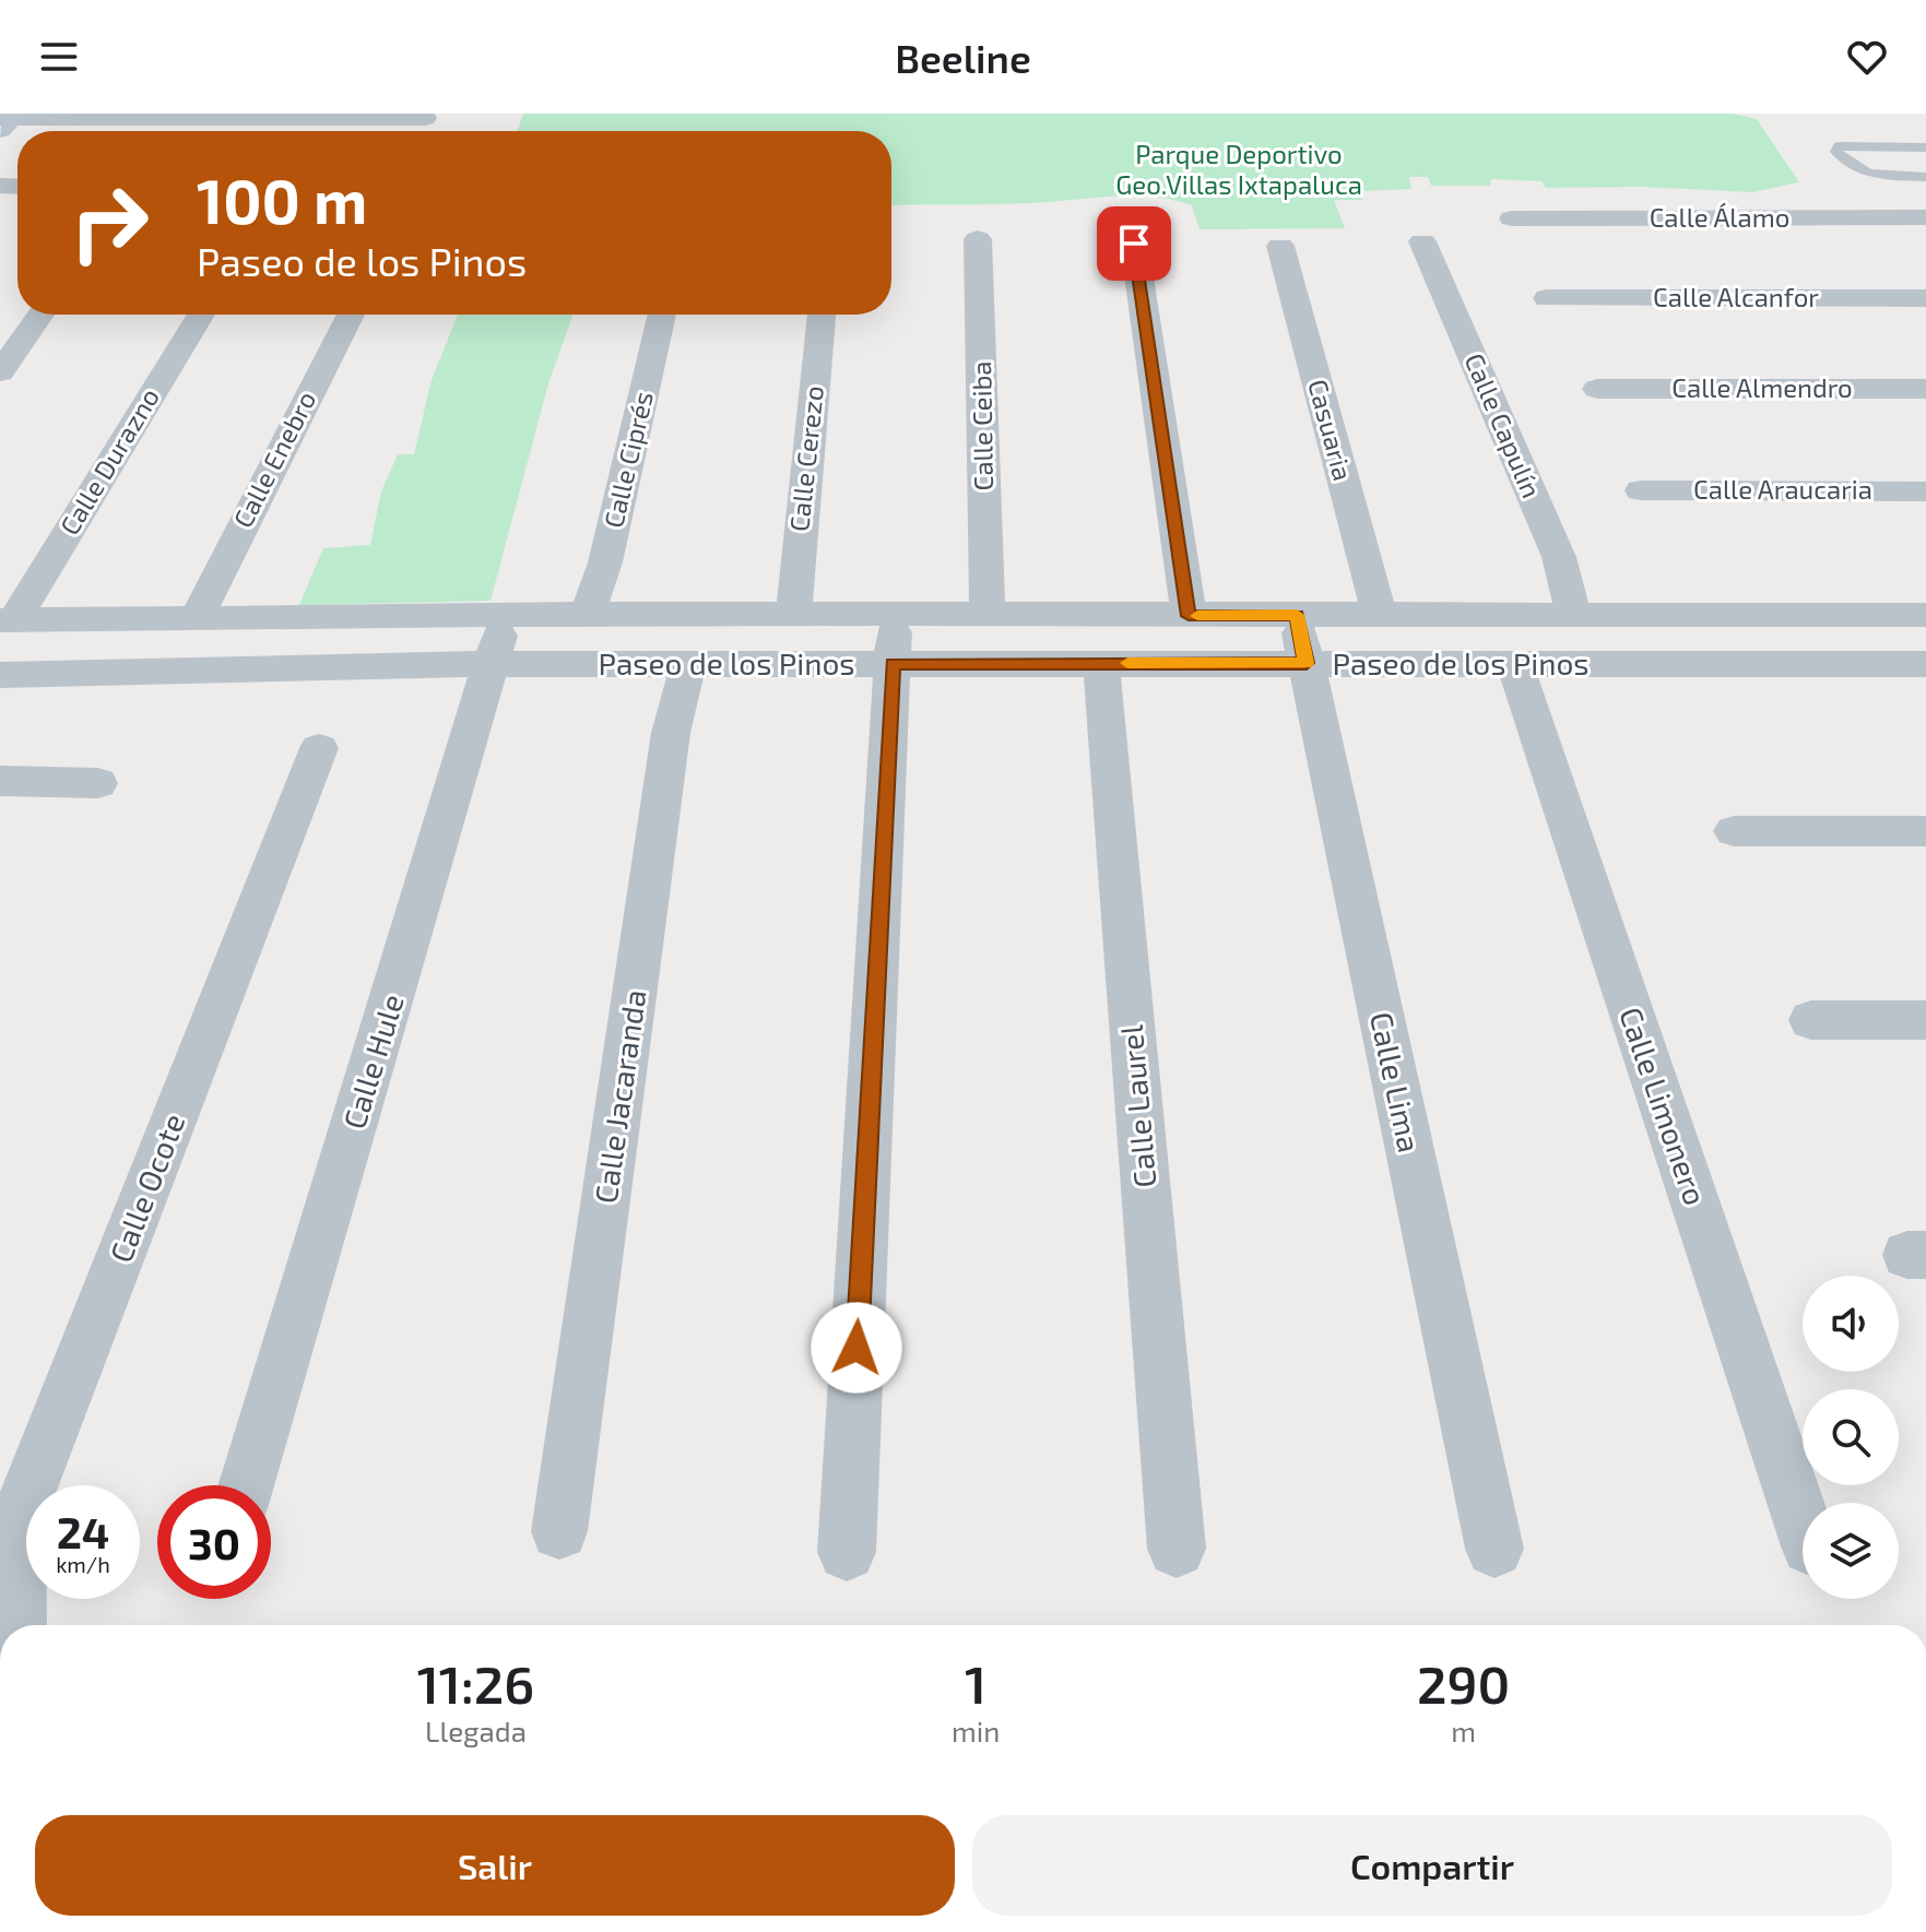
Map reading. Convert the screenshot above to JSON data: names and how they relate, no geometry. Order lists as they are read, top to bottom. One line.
{"streets":{"street":["Calle Álamo","Calle Alcanfor","Calle Almendro","Calle Ceiba","Calle Capulín","Casuaria","Calle Cerezo","Calle Enebro","Calle Ciprés","Calle Durazno","Calle Araucaria","Paseo de los Pinos","Calle Hule","Calle Lima","Calle Jacaranda","Calle Laurel","Calle Limonero","Calle Ocote"]},"crossings":[["Calle Ceiba","Paseo de los Pinos"],["Calle Capulín","Paseo de los Pinos"],["Casuaria","Paseo de los Pinos"],["Calle Cerezo","Paseo de los Pinos"],["Calle Enebro","Paseo de los Pinos"],["Calle Ciprés","Paseo de los Pinos"],["Calle Durazno","Paseo de los Pinos"],["Paseo de los Pinos","Calle Hule"],["Paseo de los Pinos","Calle Lima"],["Paseo de los Pinos","Calle Jacaranda"],["Paseo de los Pinos","Calle Laurel"],["Paseo de los Pinos","Calle Limonero"]],"parks":["Parque Deportivo Geo.Villas Ixtapaluca"],"page":{"header":"Beeline","turn":["100 m","Paseo de los Pinos"],"speed":"24 km/h","limit":"30","eta":["11:26","Llegada","1","min","290","m"],"buttons":["Salir","Compartir"]}}
